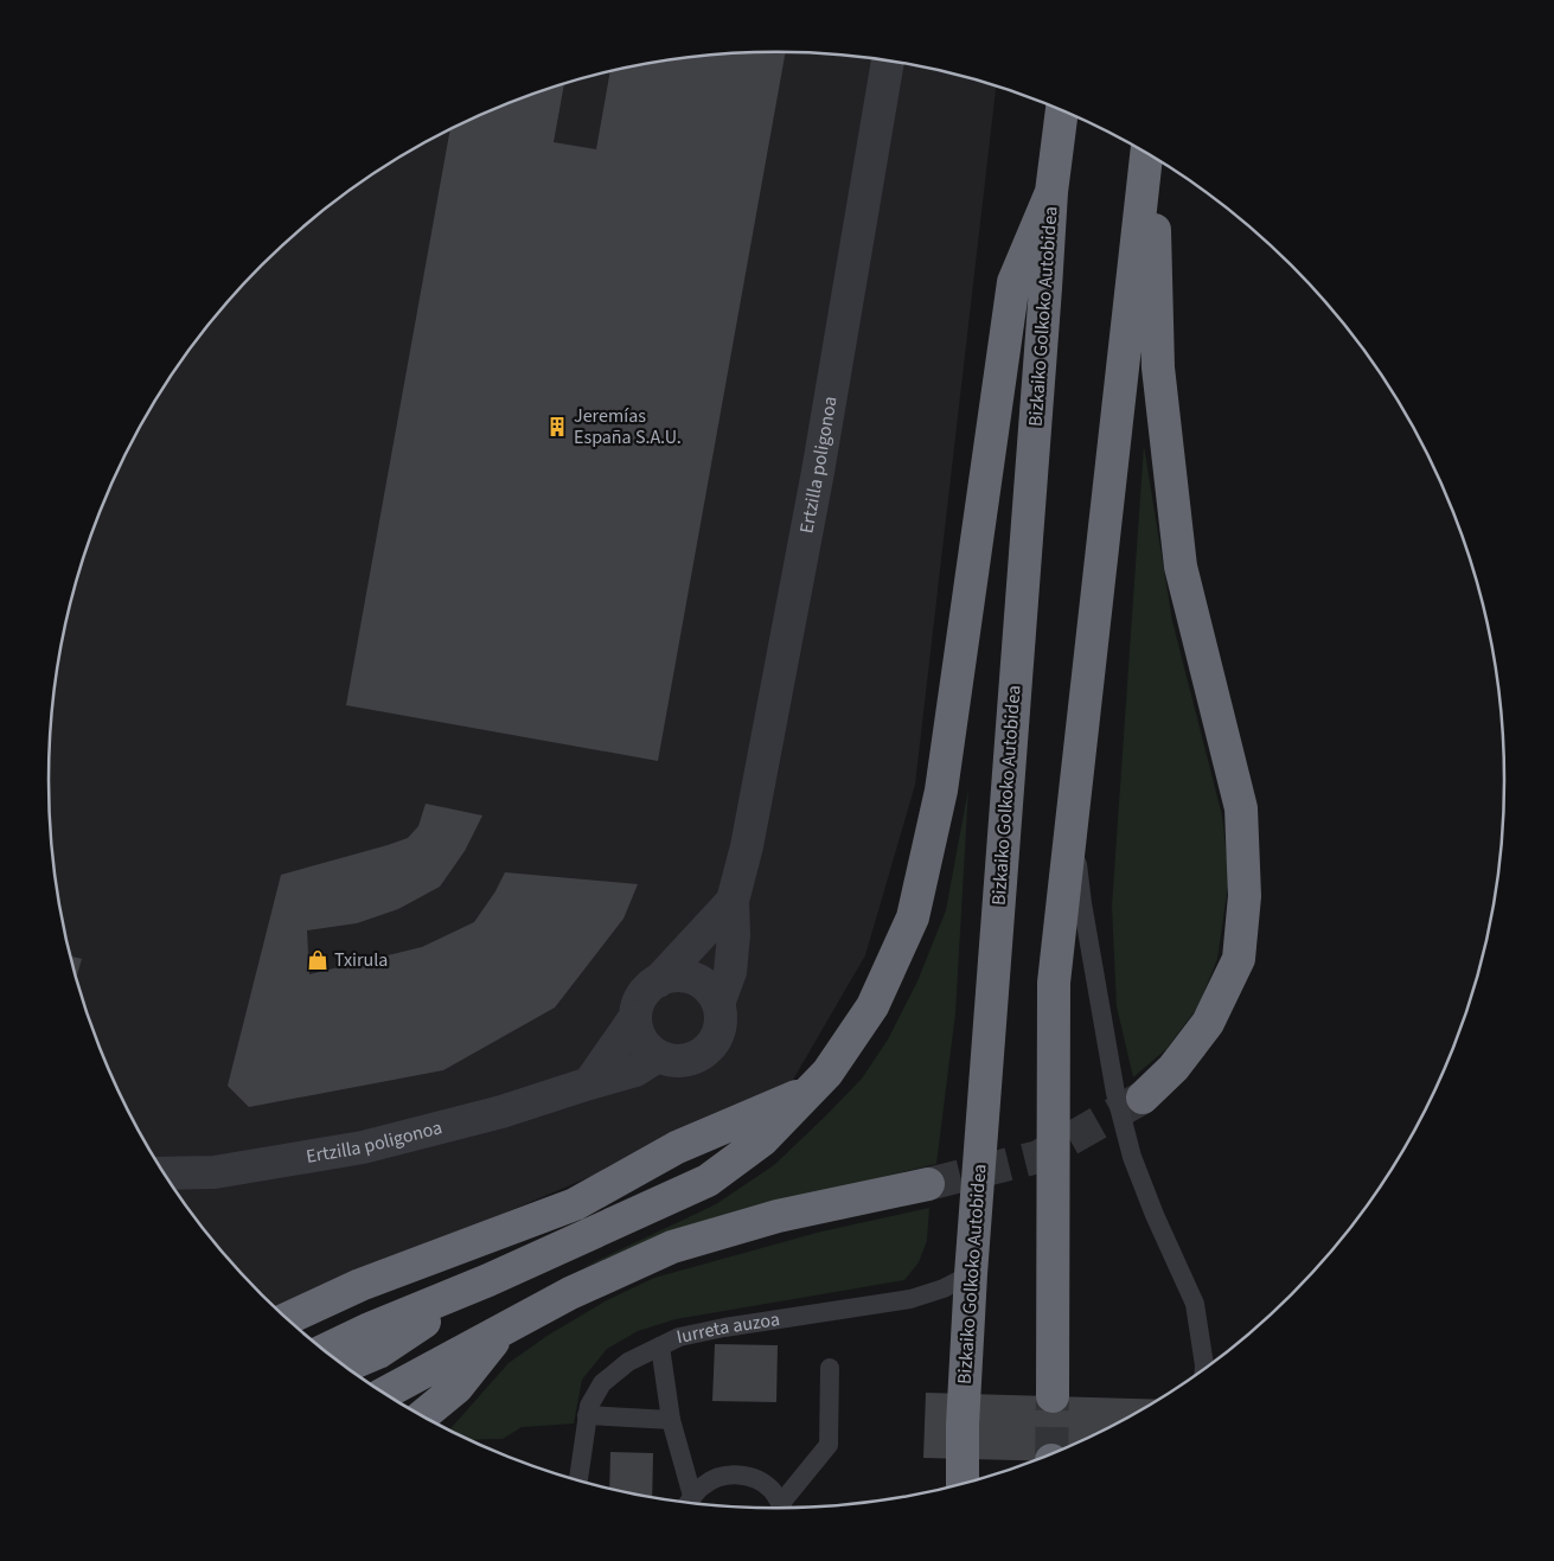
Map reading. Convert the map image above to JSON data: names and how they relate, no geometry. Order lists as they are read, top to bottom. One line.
{"streets":{"highway":["Bizkaiko Golkoko Autobidea"],"street":["Ertzilla poligonoa"],"lane":["Iurreta auzoa"]},"crossings":[["Bizkaiko Golkoko Autobidea","Iurreta auzoa"]],"places":{"building":["Jeremías España S.A.U."],"shop":["Txirula"]}}
